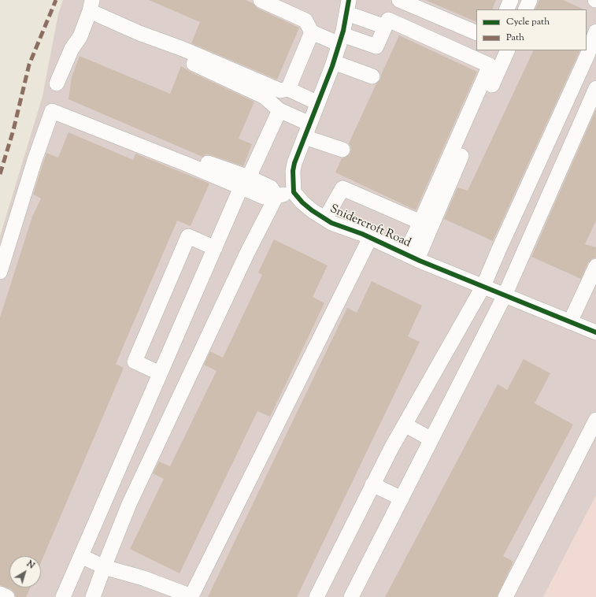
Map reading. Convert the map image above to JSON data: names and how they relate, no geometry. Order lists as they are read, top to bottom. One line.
{"streets":{"street":["Snidercroft Road"]},"legend":["Cycle path","Path"],"north":"top right"}
